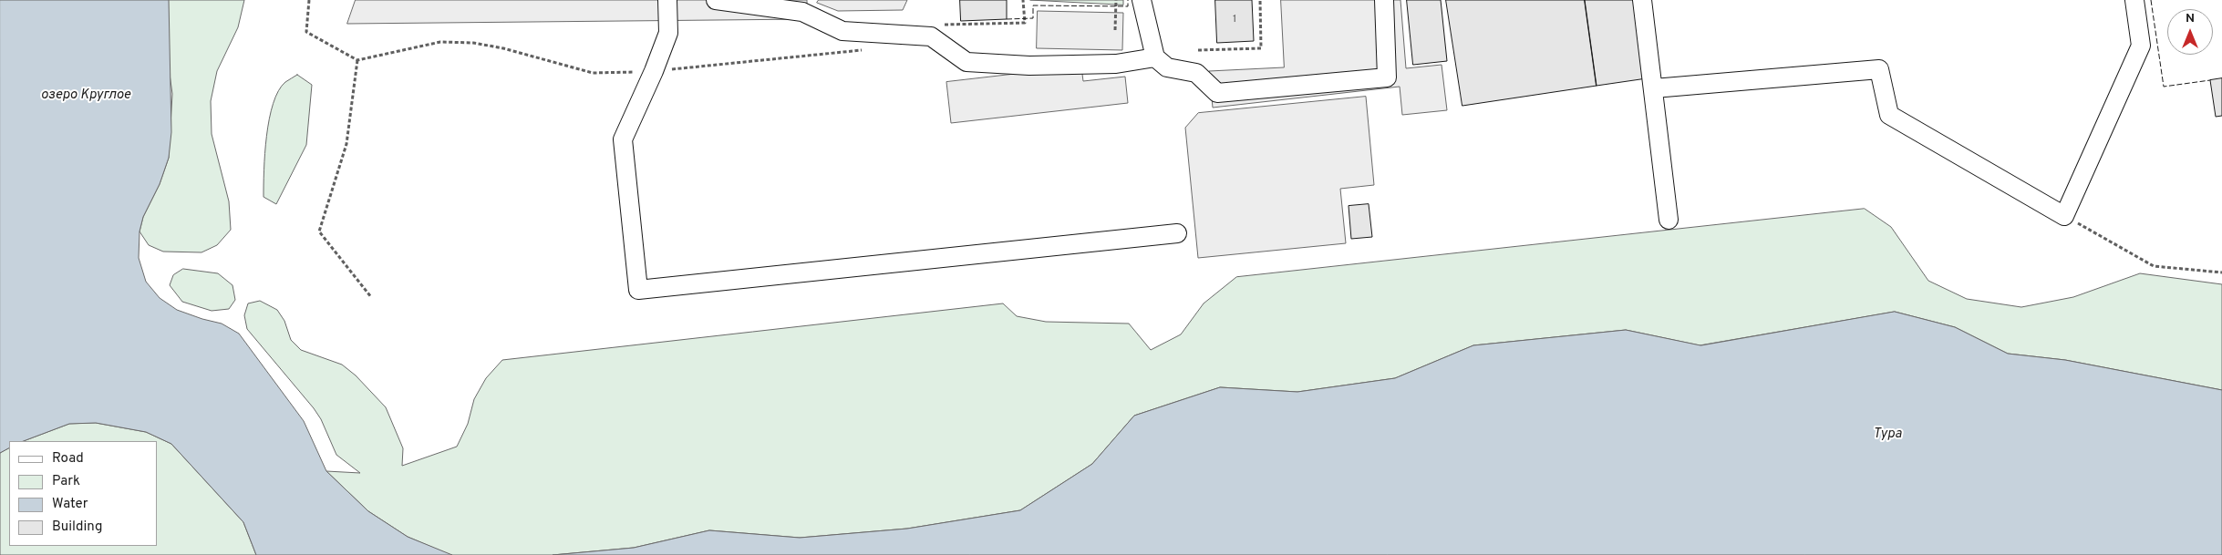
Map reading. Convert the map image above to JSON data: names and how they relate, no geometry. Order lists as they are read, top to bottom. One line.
{"water":["озеро Круглое","Тура"],"house_numbers":["1"],"legend":["Road","Park","Water","Building"],"north":"top"}
